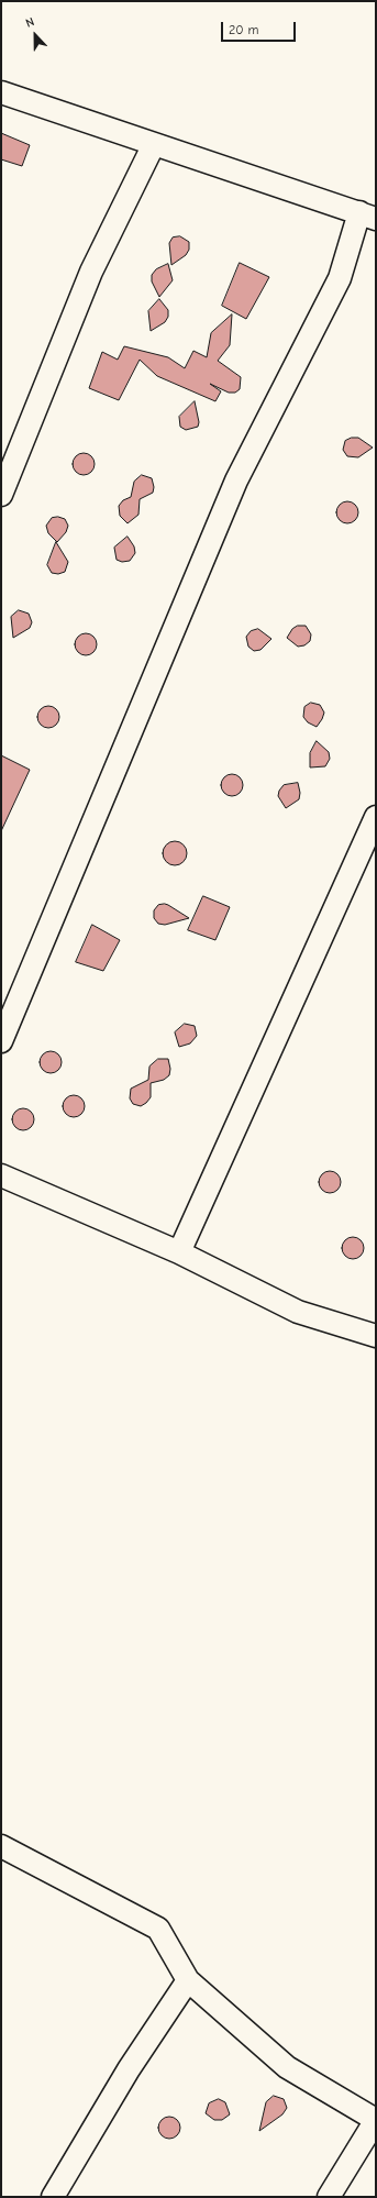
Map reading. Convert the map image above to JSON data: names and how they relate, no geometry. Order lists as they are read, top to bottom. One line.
{"scale_bar":"20 m","north":"top"}
